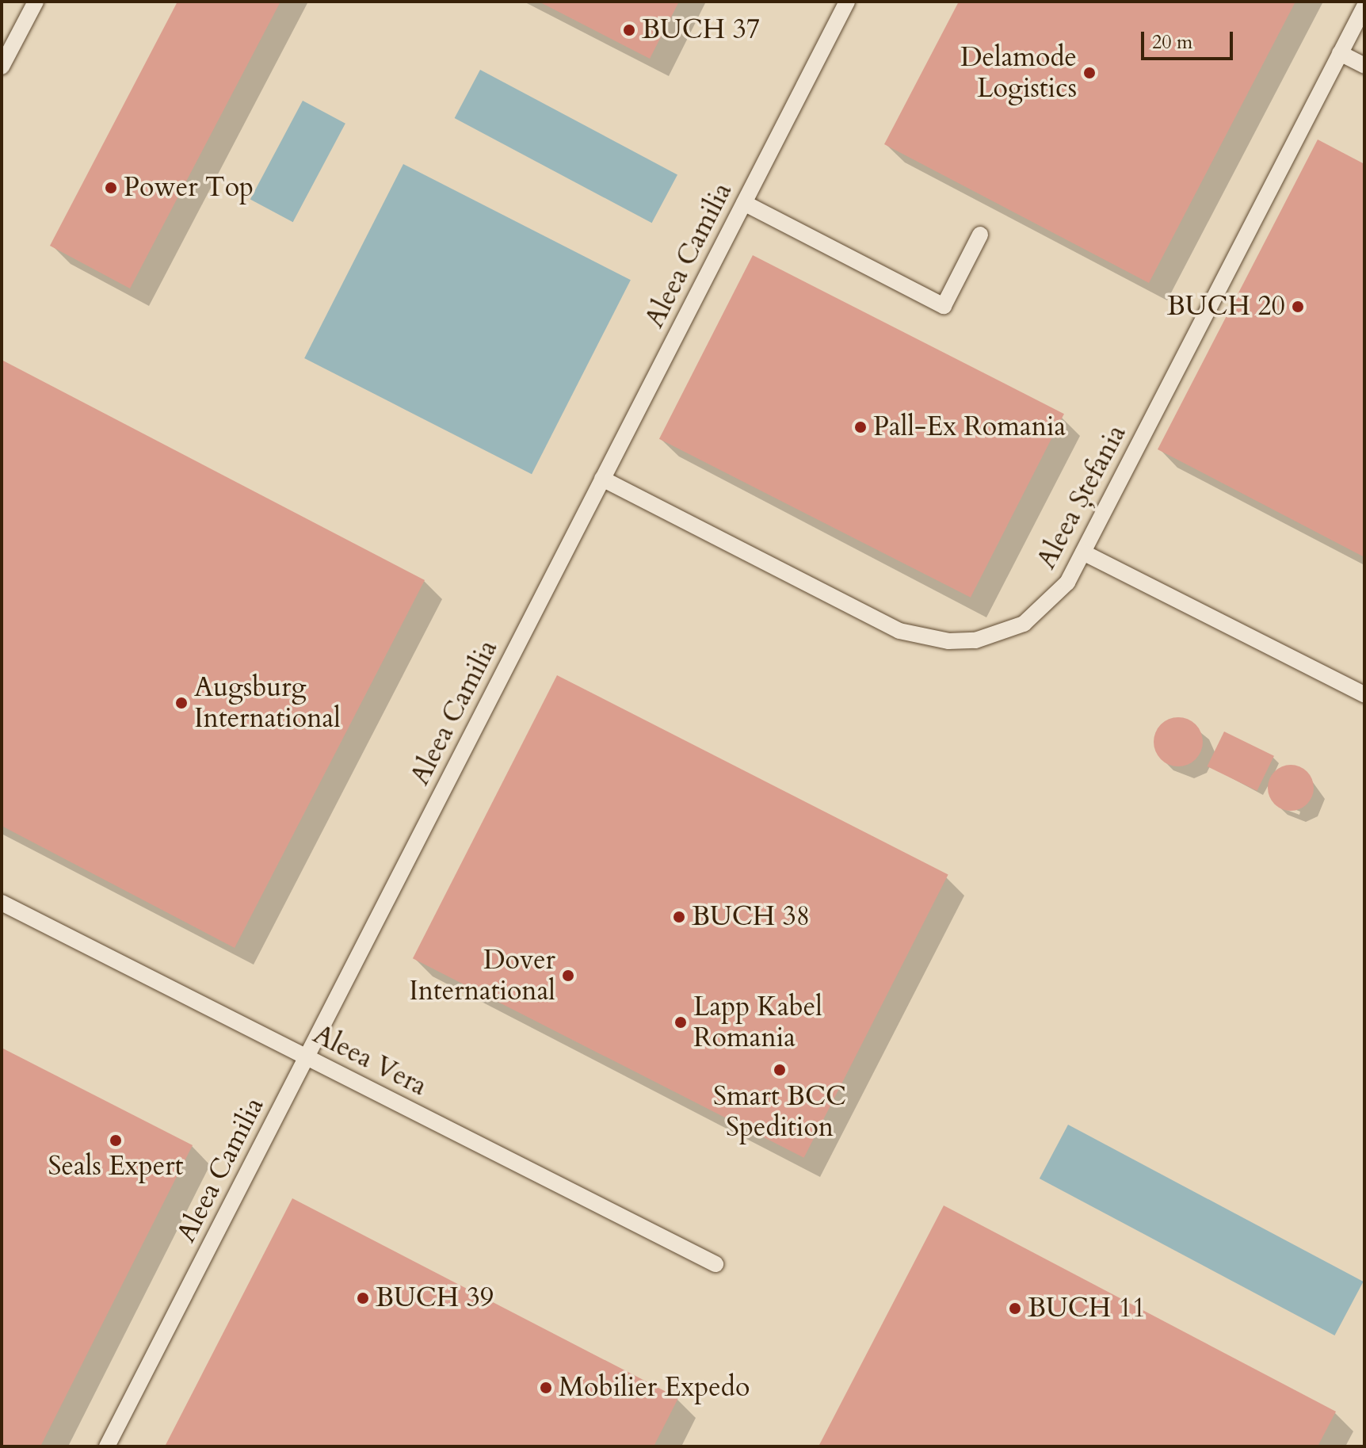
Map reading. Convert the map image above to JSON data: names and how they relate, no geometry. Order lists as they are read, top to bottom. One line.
{"streets":{"lane":["Aleea Camilia","Aleea Ștefania","Aleea Vera"]},"crossings":[["Aleea Camilia","Aleea Ștefania"],["Aleea Camilia","Aleea Vera"]],"places":["BUCH 37","Delamode Logistics","Power Top","BUCH 20","Pall-Ex Romania","Augsburg International","BUCH 38","Dover International","Lapp Kabel Romania","Smart BCC Spedition","Seals Expert","BUCH 39","BUCH 11","Mobilier Expedo"],"scale_bar":"20 m"}
